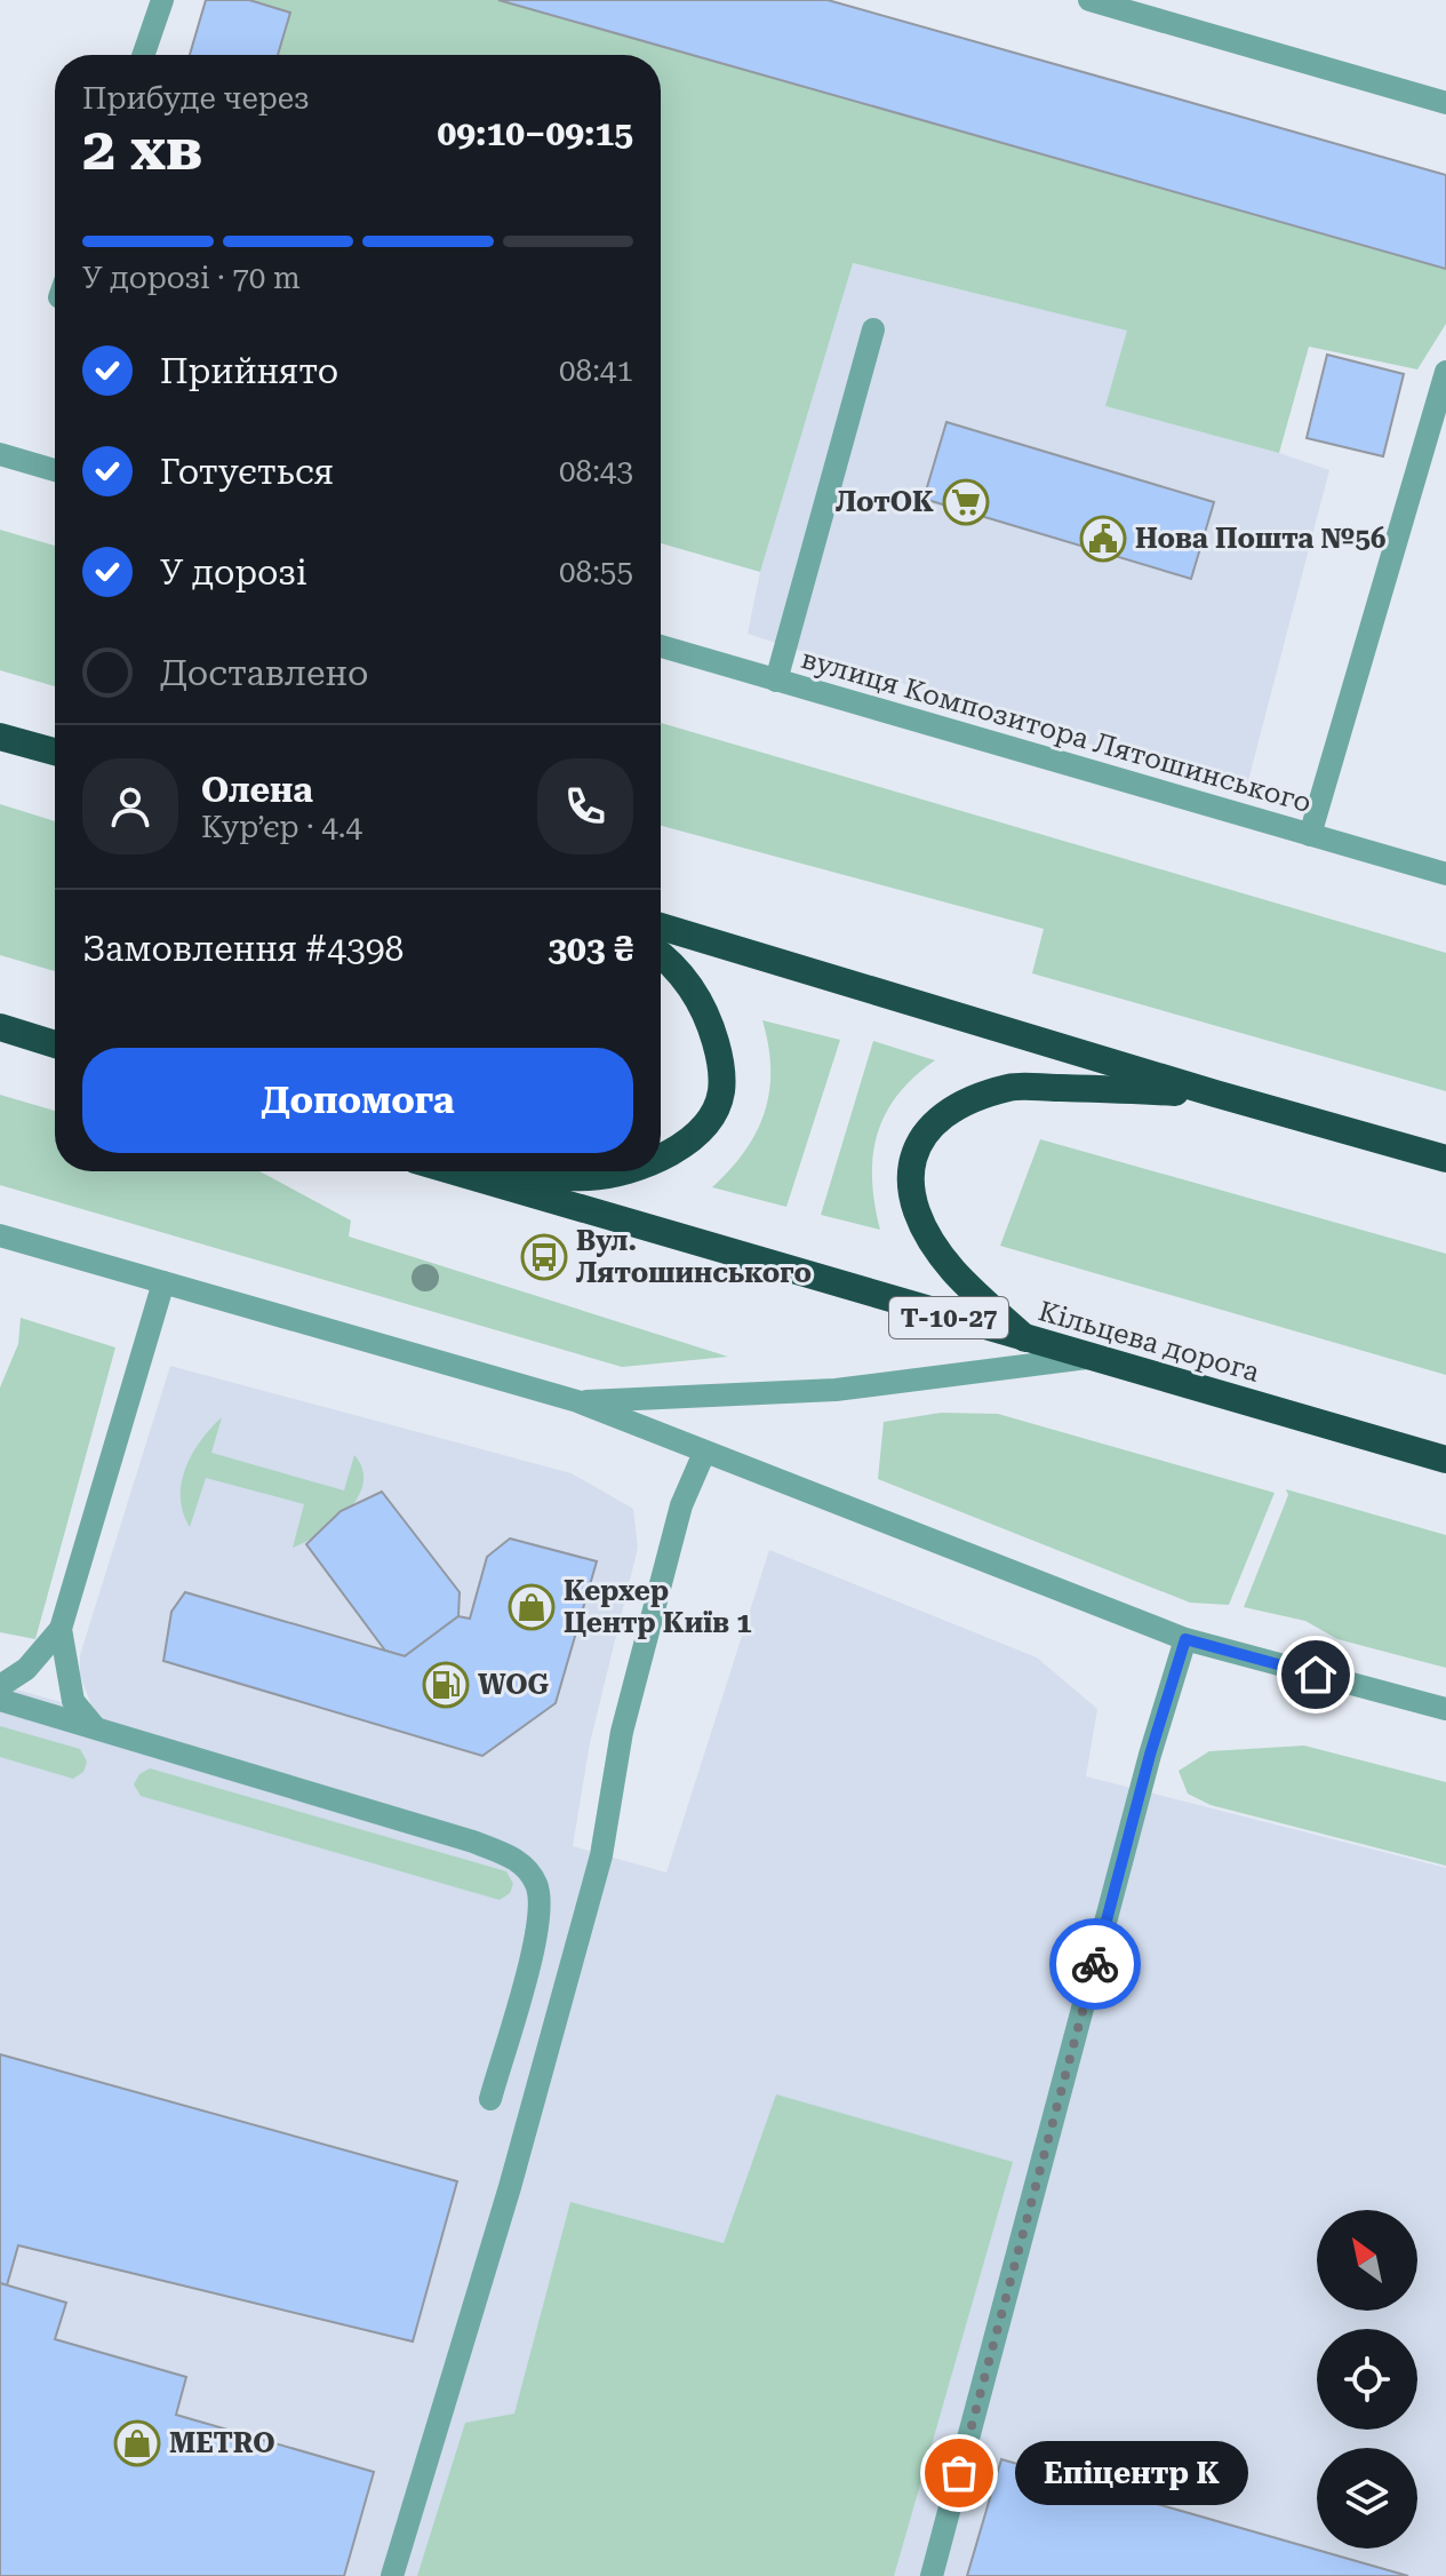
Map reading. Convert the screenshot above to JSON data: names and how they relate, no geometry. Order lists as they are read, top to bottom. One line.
{"streets":{"highway":["Т-10-27","Кільцева дорога"],"street":["вулиця Композитора Лятошинського"]},"places":{"supermarket":["ЛотОК"],"public building":["Нова Пошта №56"],"bus stop":["Вул. Лятошинського"],"shop":["Керхер Центр Київ 1","METRO"],"fuel station":["WOG"],"other":["Епіцентр К"]},"north":"top left","page":{"heading":["2 хв","Прибуде через","09:10–09:15"],"panel":["Олена","Кур’єр · 4.4","Замовлення #4398","303 ₴"],"bar":"У дорозі · 70 m","list":[["Прийнято","08:41"],["Готується","08:43"],["У дорозі","08:55"],"Доставлено"],"buttons":"Допомога","bubble":"Епіцентр К"}}
